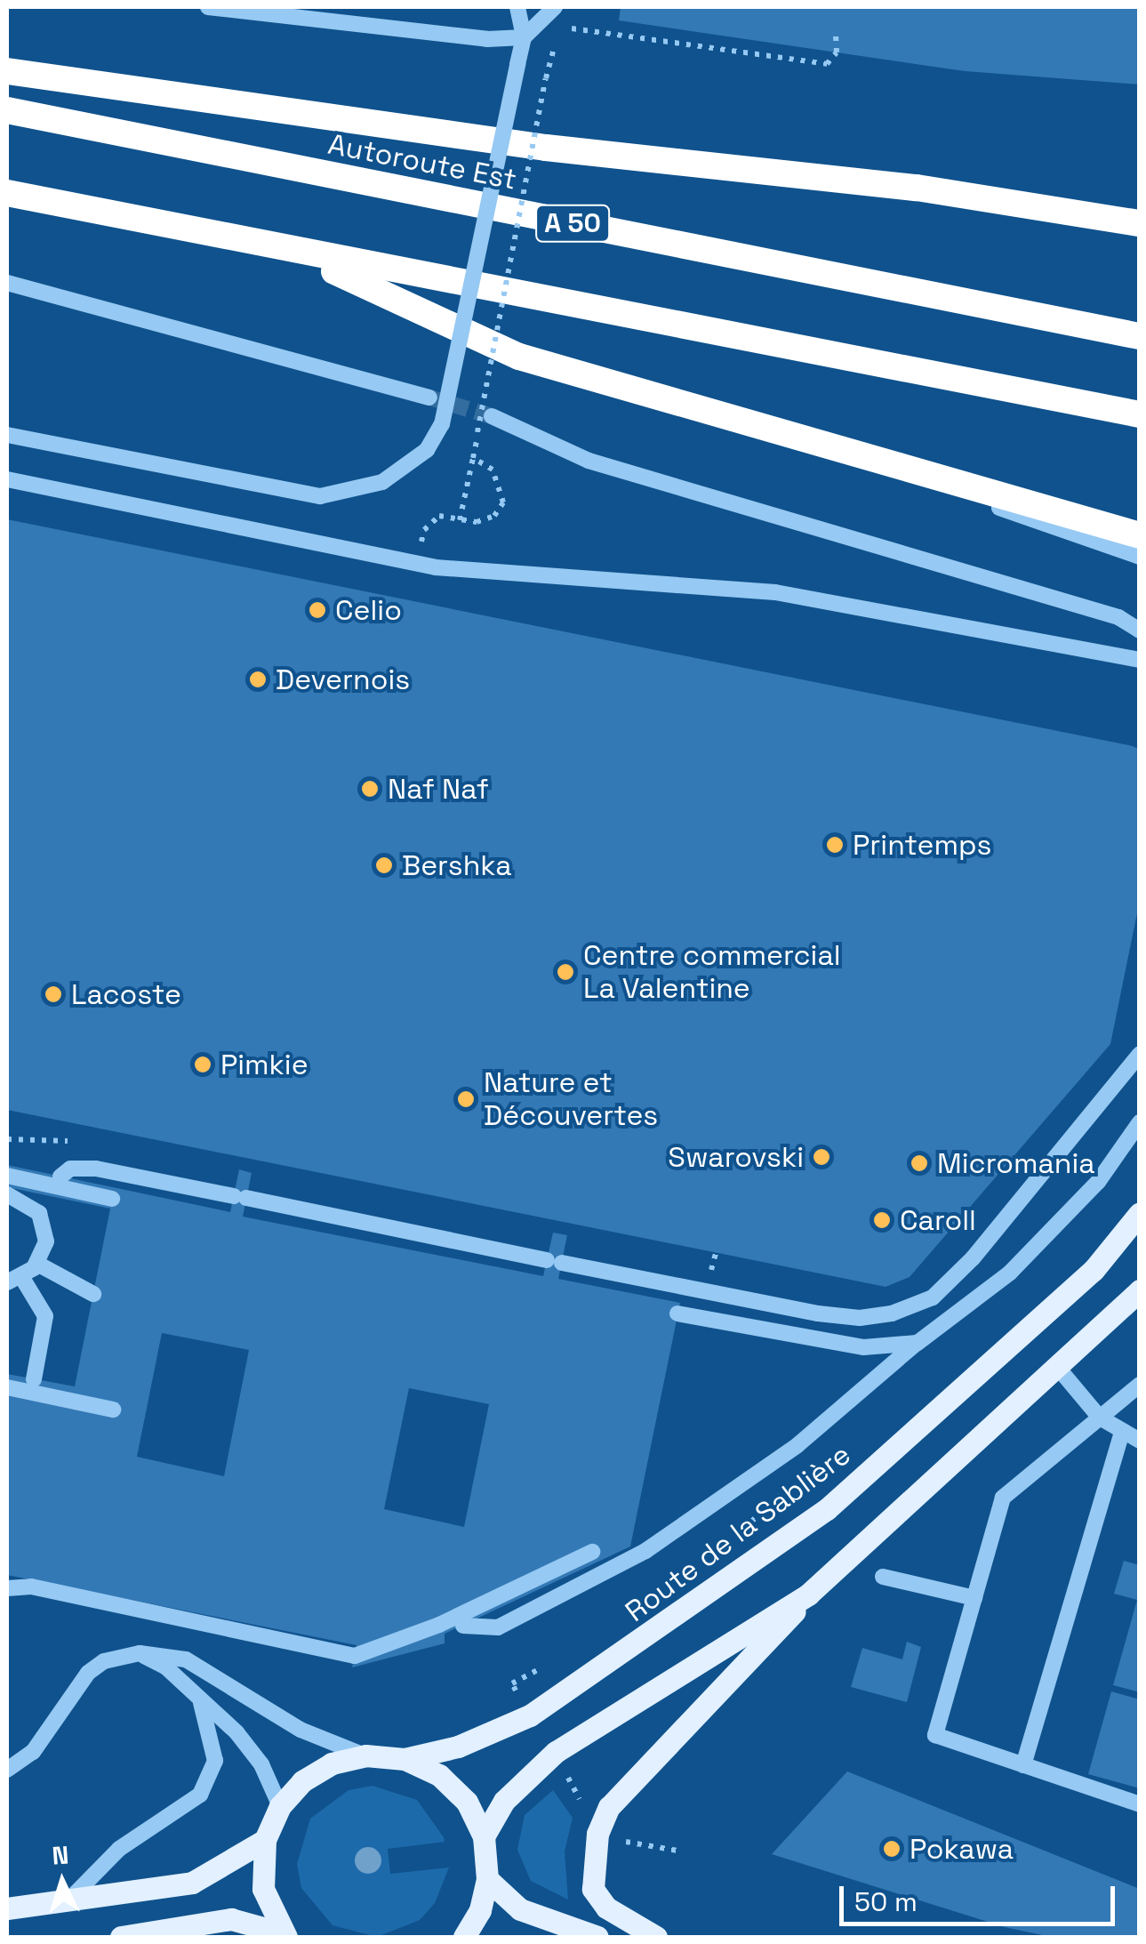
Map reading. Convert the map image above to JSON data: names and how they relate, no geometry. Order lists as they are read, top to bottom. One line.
{"streets":{"highway":["Autoroute Est","A 50"],"main road":["Route de la Sablière"]},"places":["Celio","Devernois","Naf Naf","Printemps","Bershka","Centre commercial La Valentine","Lacoste","Pimkie","Nature et Découvertes","Swarovski","Micromania","Caroll","Pokawa"],"scale_bar":"50 m","north":"top"}
